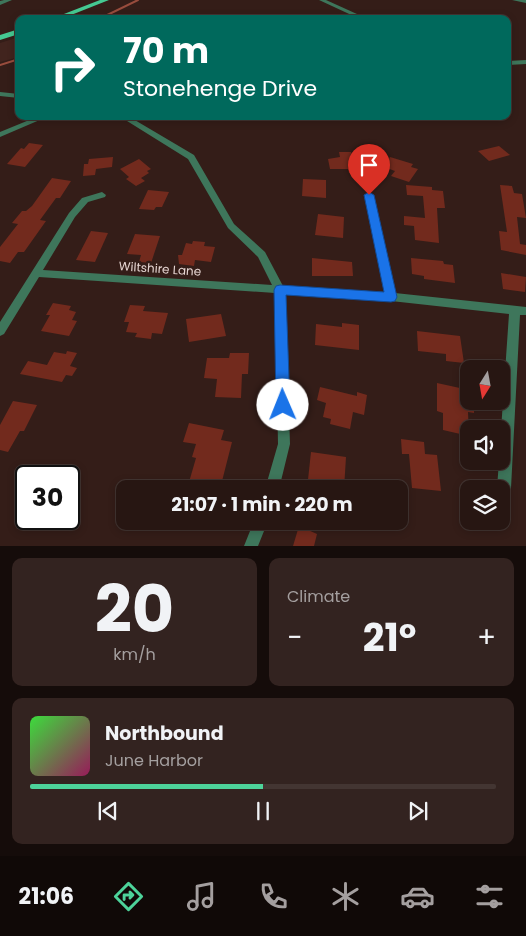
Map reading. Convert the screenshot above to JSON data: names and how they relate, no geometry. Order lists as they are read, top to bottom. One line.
{"streets":{"street":["Wiltshire Lane"]},"north":"bottom","page":{"turn":["70 m","Stonehenge Drive"],"limit":"30","trip":"21:07 · 1 min · 220 m","tile":[["20","km/h"],"Climate"],"heat":["−","21°","+"],"song":["Northbound","June Harbor"],"tabs":"21:06"}}
